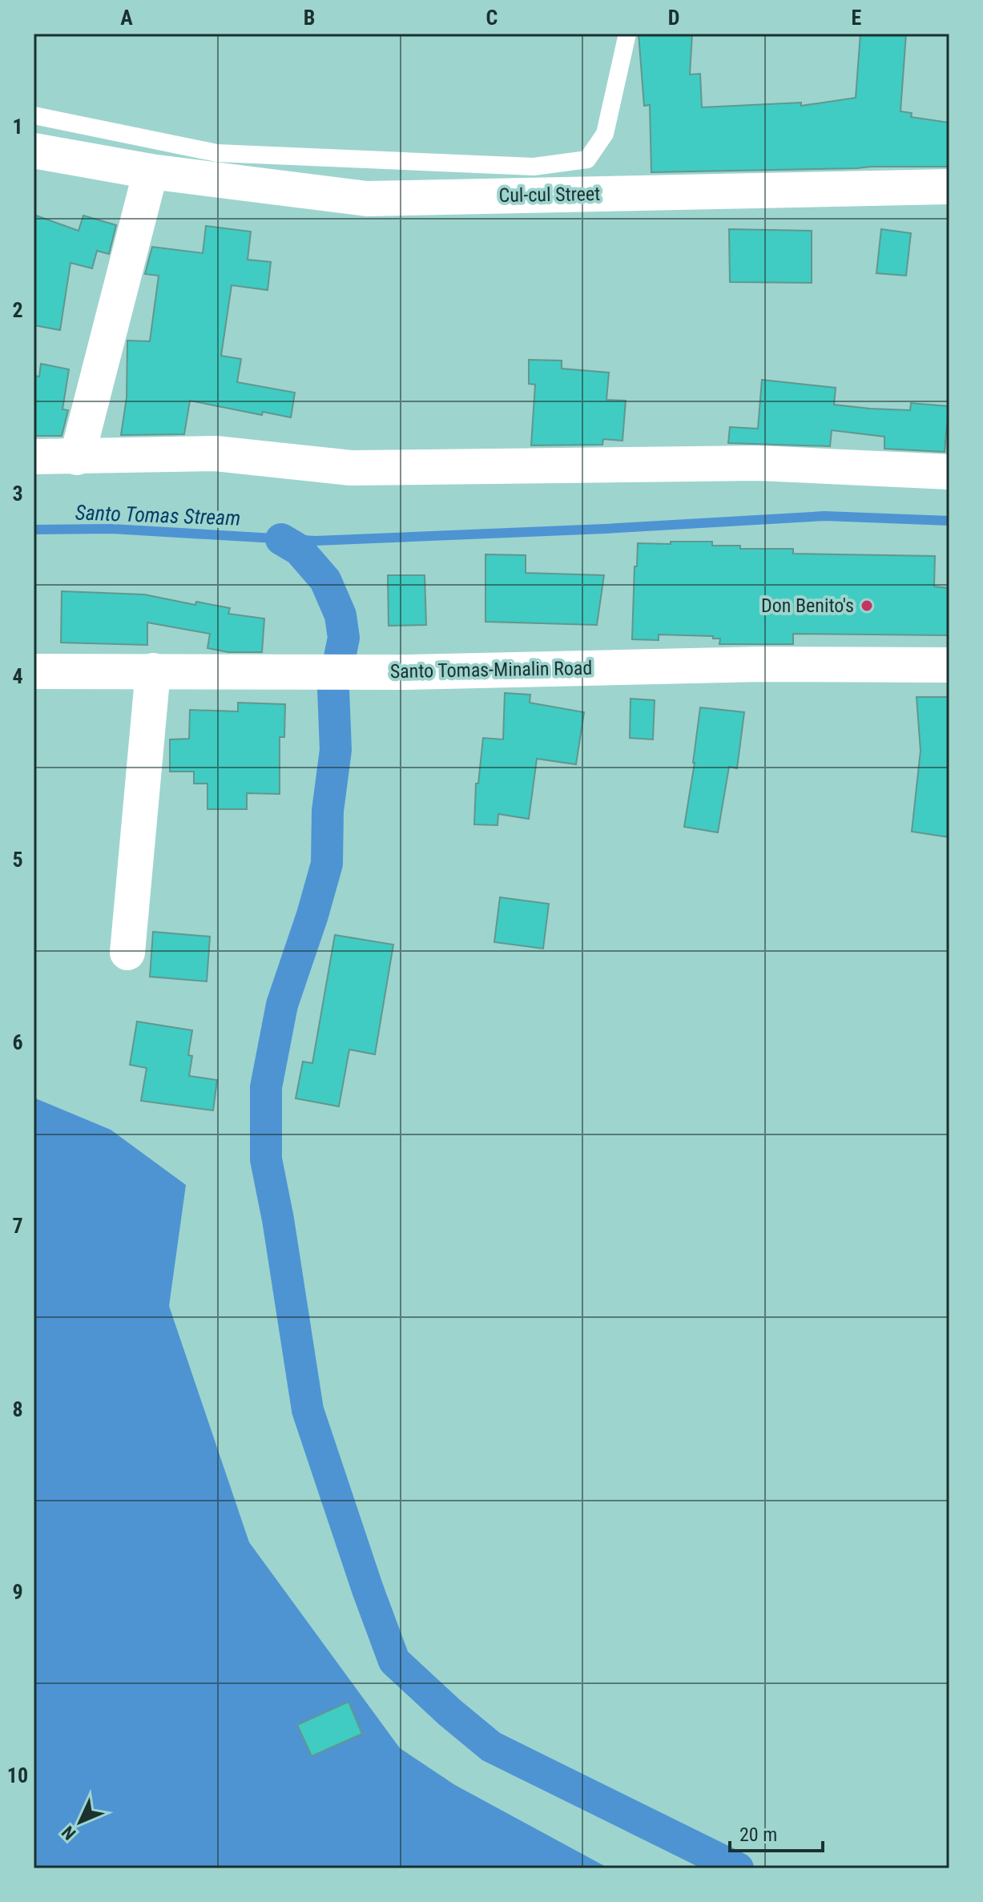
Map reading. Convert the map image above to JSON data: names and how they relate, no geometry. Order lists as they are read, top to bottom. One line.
{"streets":{"street":["Cul-cul Street","Santo Tomas-Minalin Road"]},"water":["Santo Tomas Stream"],"places":["Don Benito's"],"scale_bar":"20 m","north":"bottom left","grid":{"columns":["A","B","C","D","E"],"rows":["1","2","3","4","5","6","7","8","9","10"]}}
